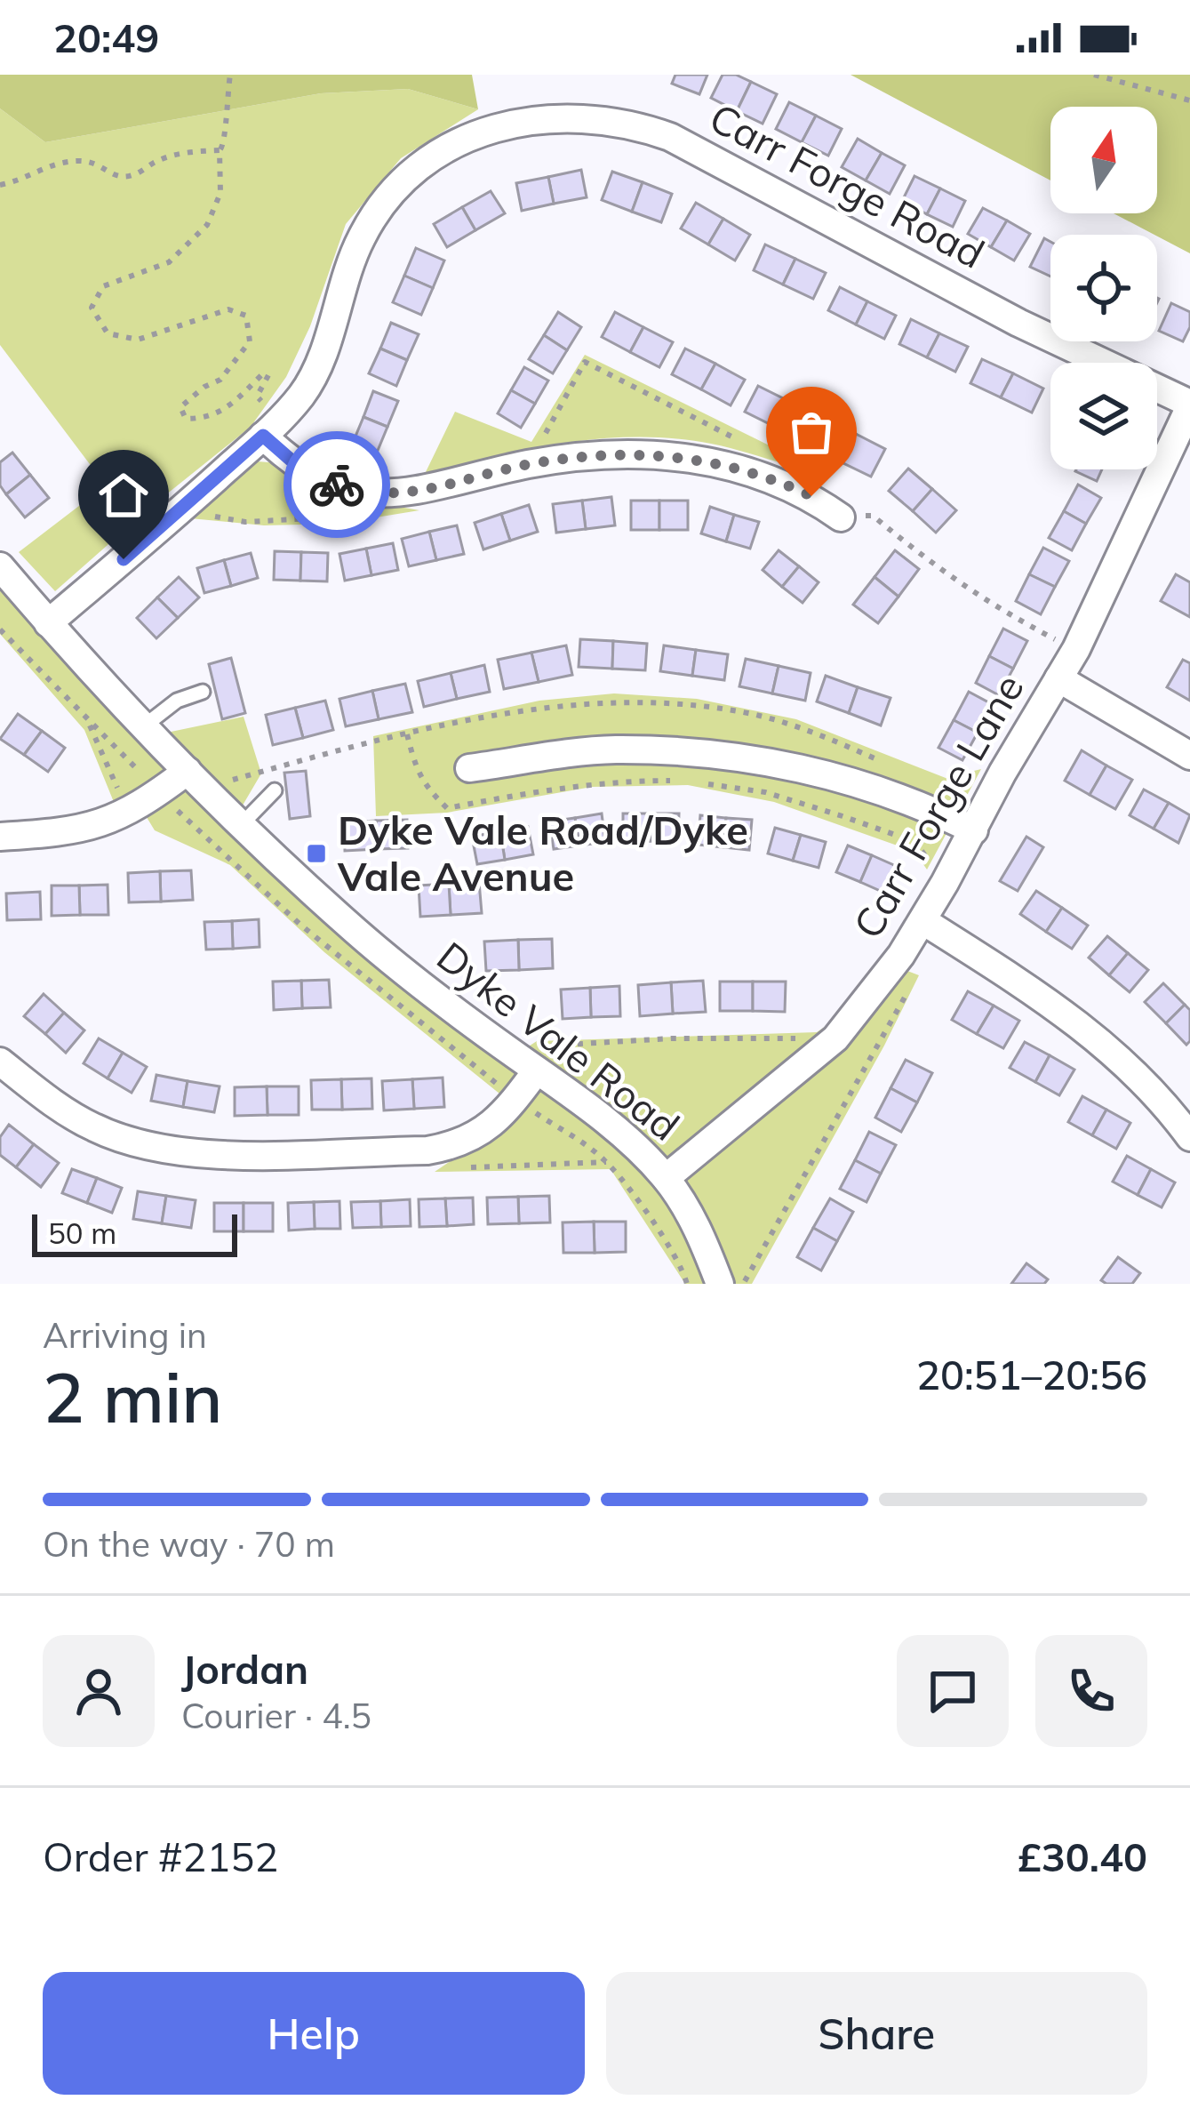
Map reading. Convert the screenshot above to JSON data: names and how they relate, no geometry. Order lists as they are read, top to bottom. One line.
{"streets":{"street":["Carr Forge Road","Carr Forge Lane","Dyke Vale Road"]},"crossings":[["Carr Forge Road","Carr Forge Lane"],["Carr Forge Road","Dyke Vale Road"],["Carr Forge Lane","Dyke Vale Road"]],"places":{"transit":["Dyke Vale Road/Dyke Vale Avenue"]},"scale_bar":"50 m","north":"top","page":{"status":"20:49","scale":"50 m","heading":["2 min","Arriving in","20:51–20:56"],"panel":["Jordan","Courier · 4.5","Order #2152","£30.40"],"bar":"On the way · 70 m","buttons":["Help","Share"]}}
